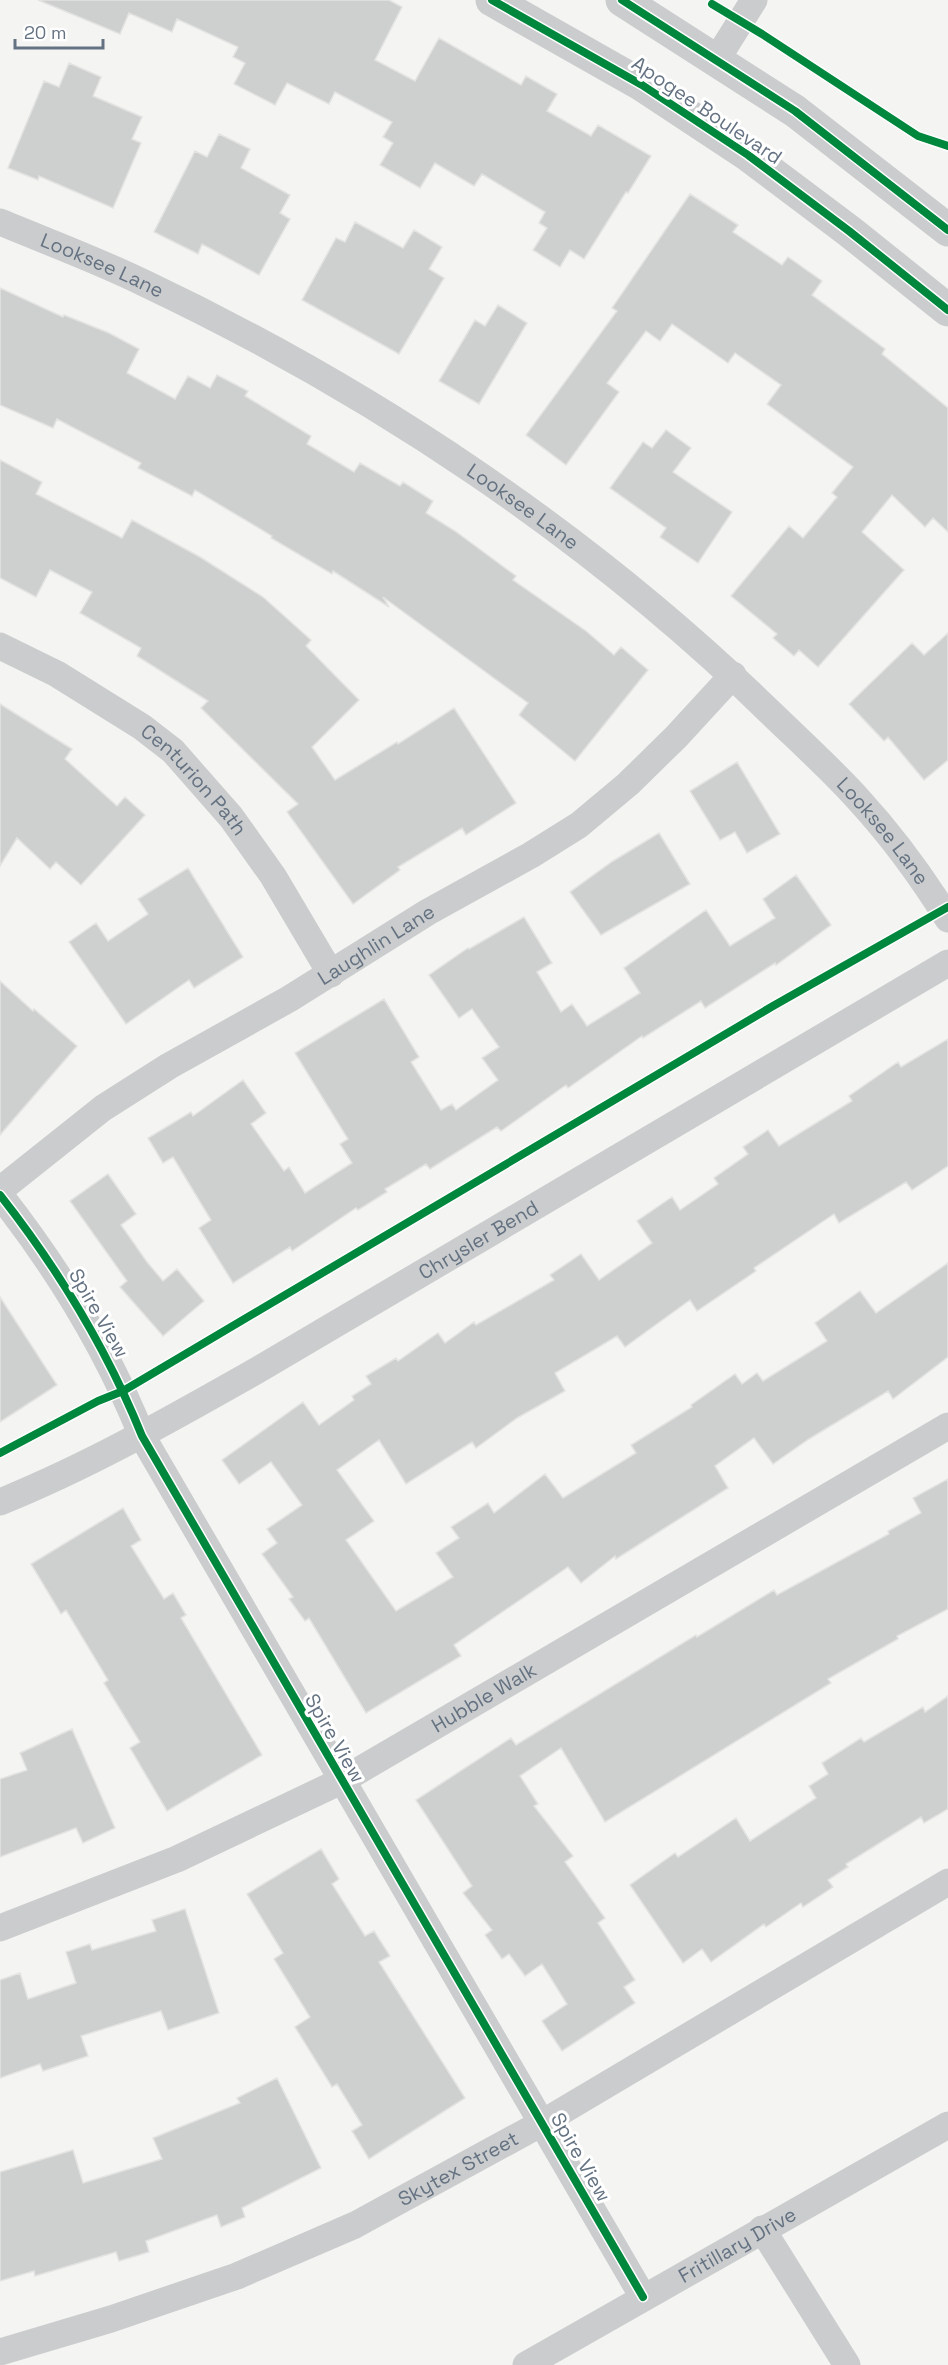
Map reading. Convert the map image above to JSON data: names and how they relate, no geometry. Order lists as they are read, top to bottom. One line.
{"streets":{"street":["Apogee Boulevard","Looksee Lane","Centurion Path","Laughlin Lane","Chrysler Bend","Spire View","Hubble Walk","Skytex Street","Fritillary Drive"]},"crossings":[["Looksee Lane","Laughlin Lane"],["Centurion Path","Laughlin Lane"],["Chrysler Bend","Spire View"],["Spire View","Hubble Walk"],["Spire View","Skytex Street"],["Spire View","Fritillary Drive"]],"scale_bar":"20 m"}
